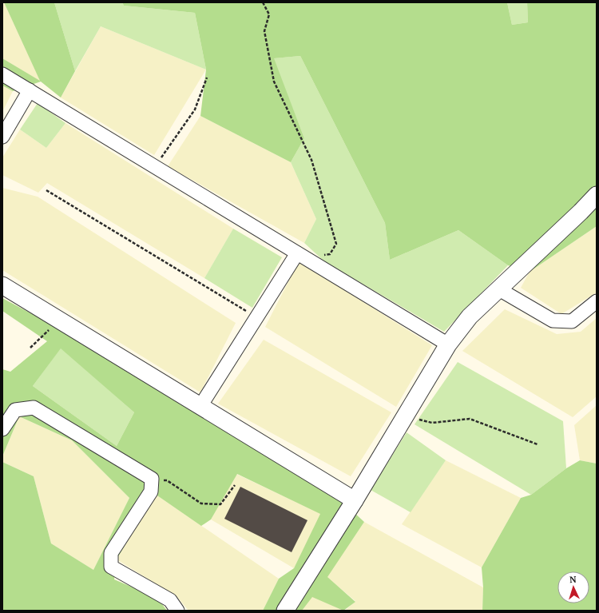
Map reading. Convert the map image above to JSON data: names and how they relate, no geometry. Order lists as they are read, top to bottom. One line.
{"north":"top"}
